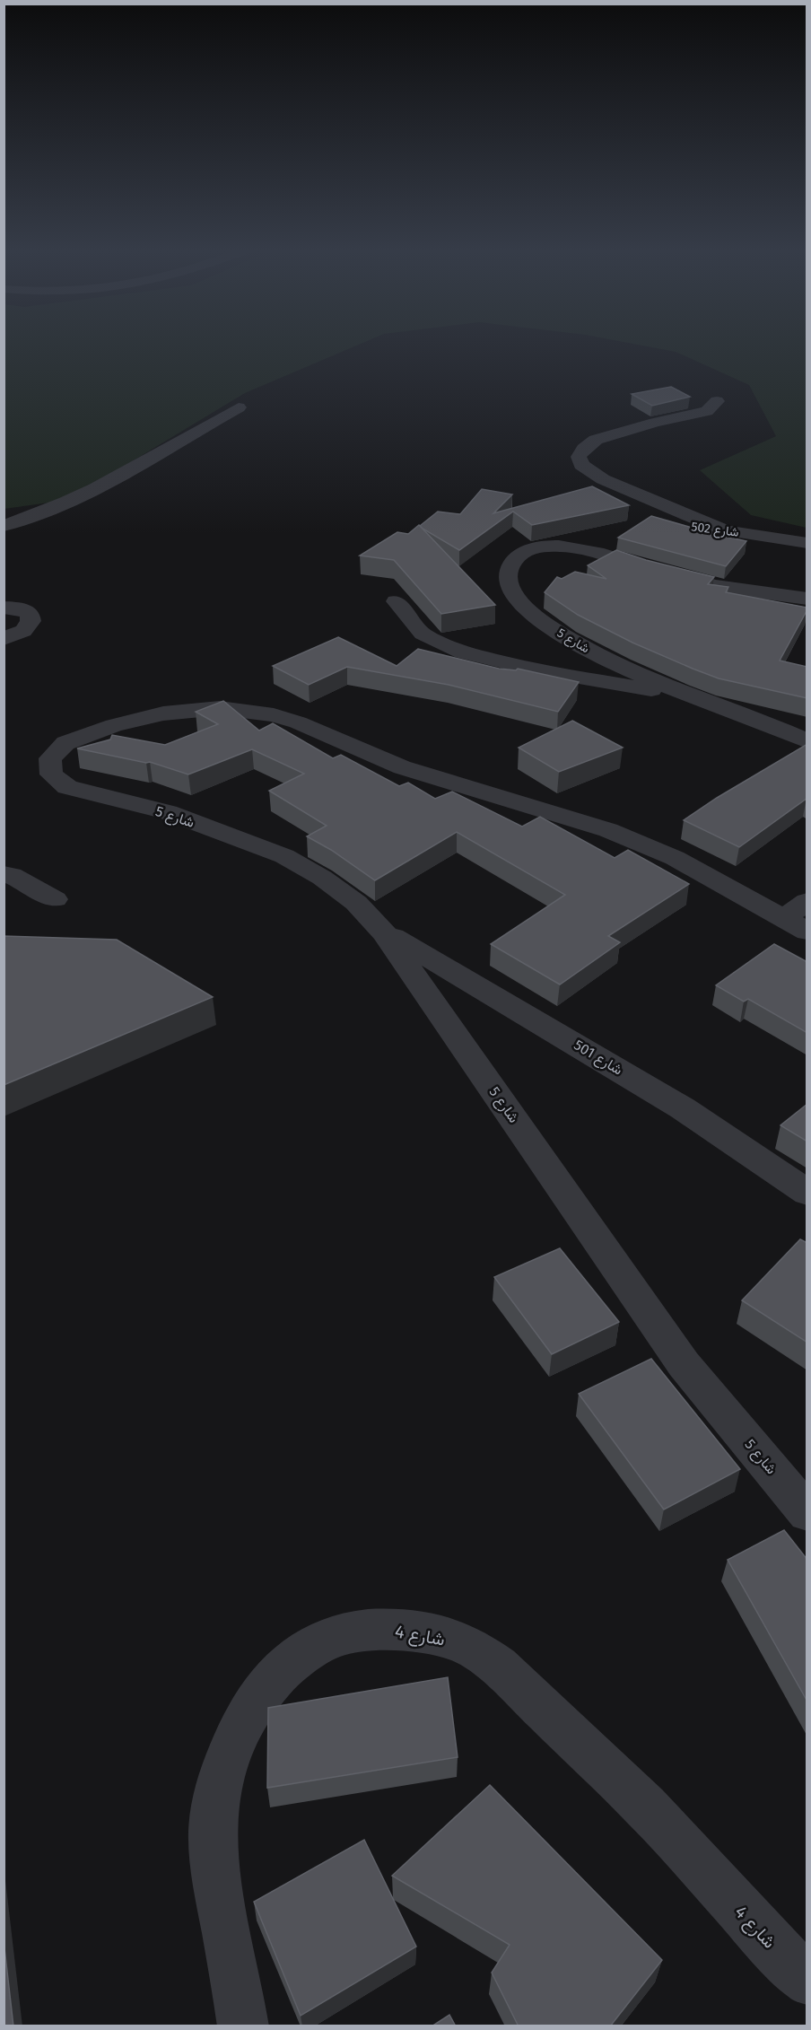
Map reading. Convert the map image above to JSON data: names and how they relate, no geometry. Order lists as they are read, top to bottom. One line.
{"streets":{"street":["شارع 502","شارع 5","شارع 501","شارع 4"]},"crossings":[["شارع 5","شارع 501"]]}
